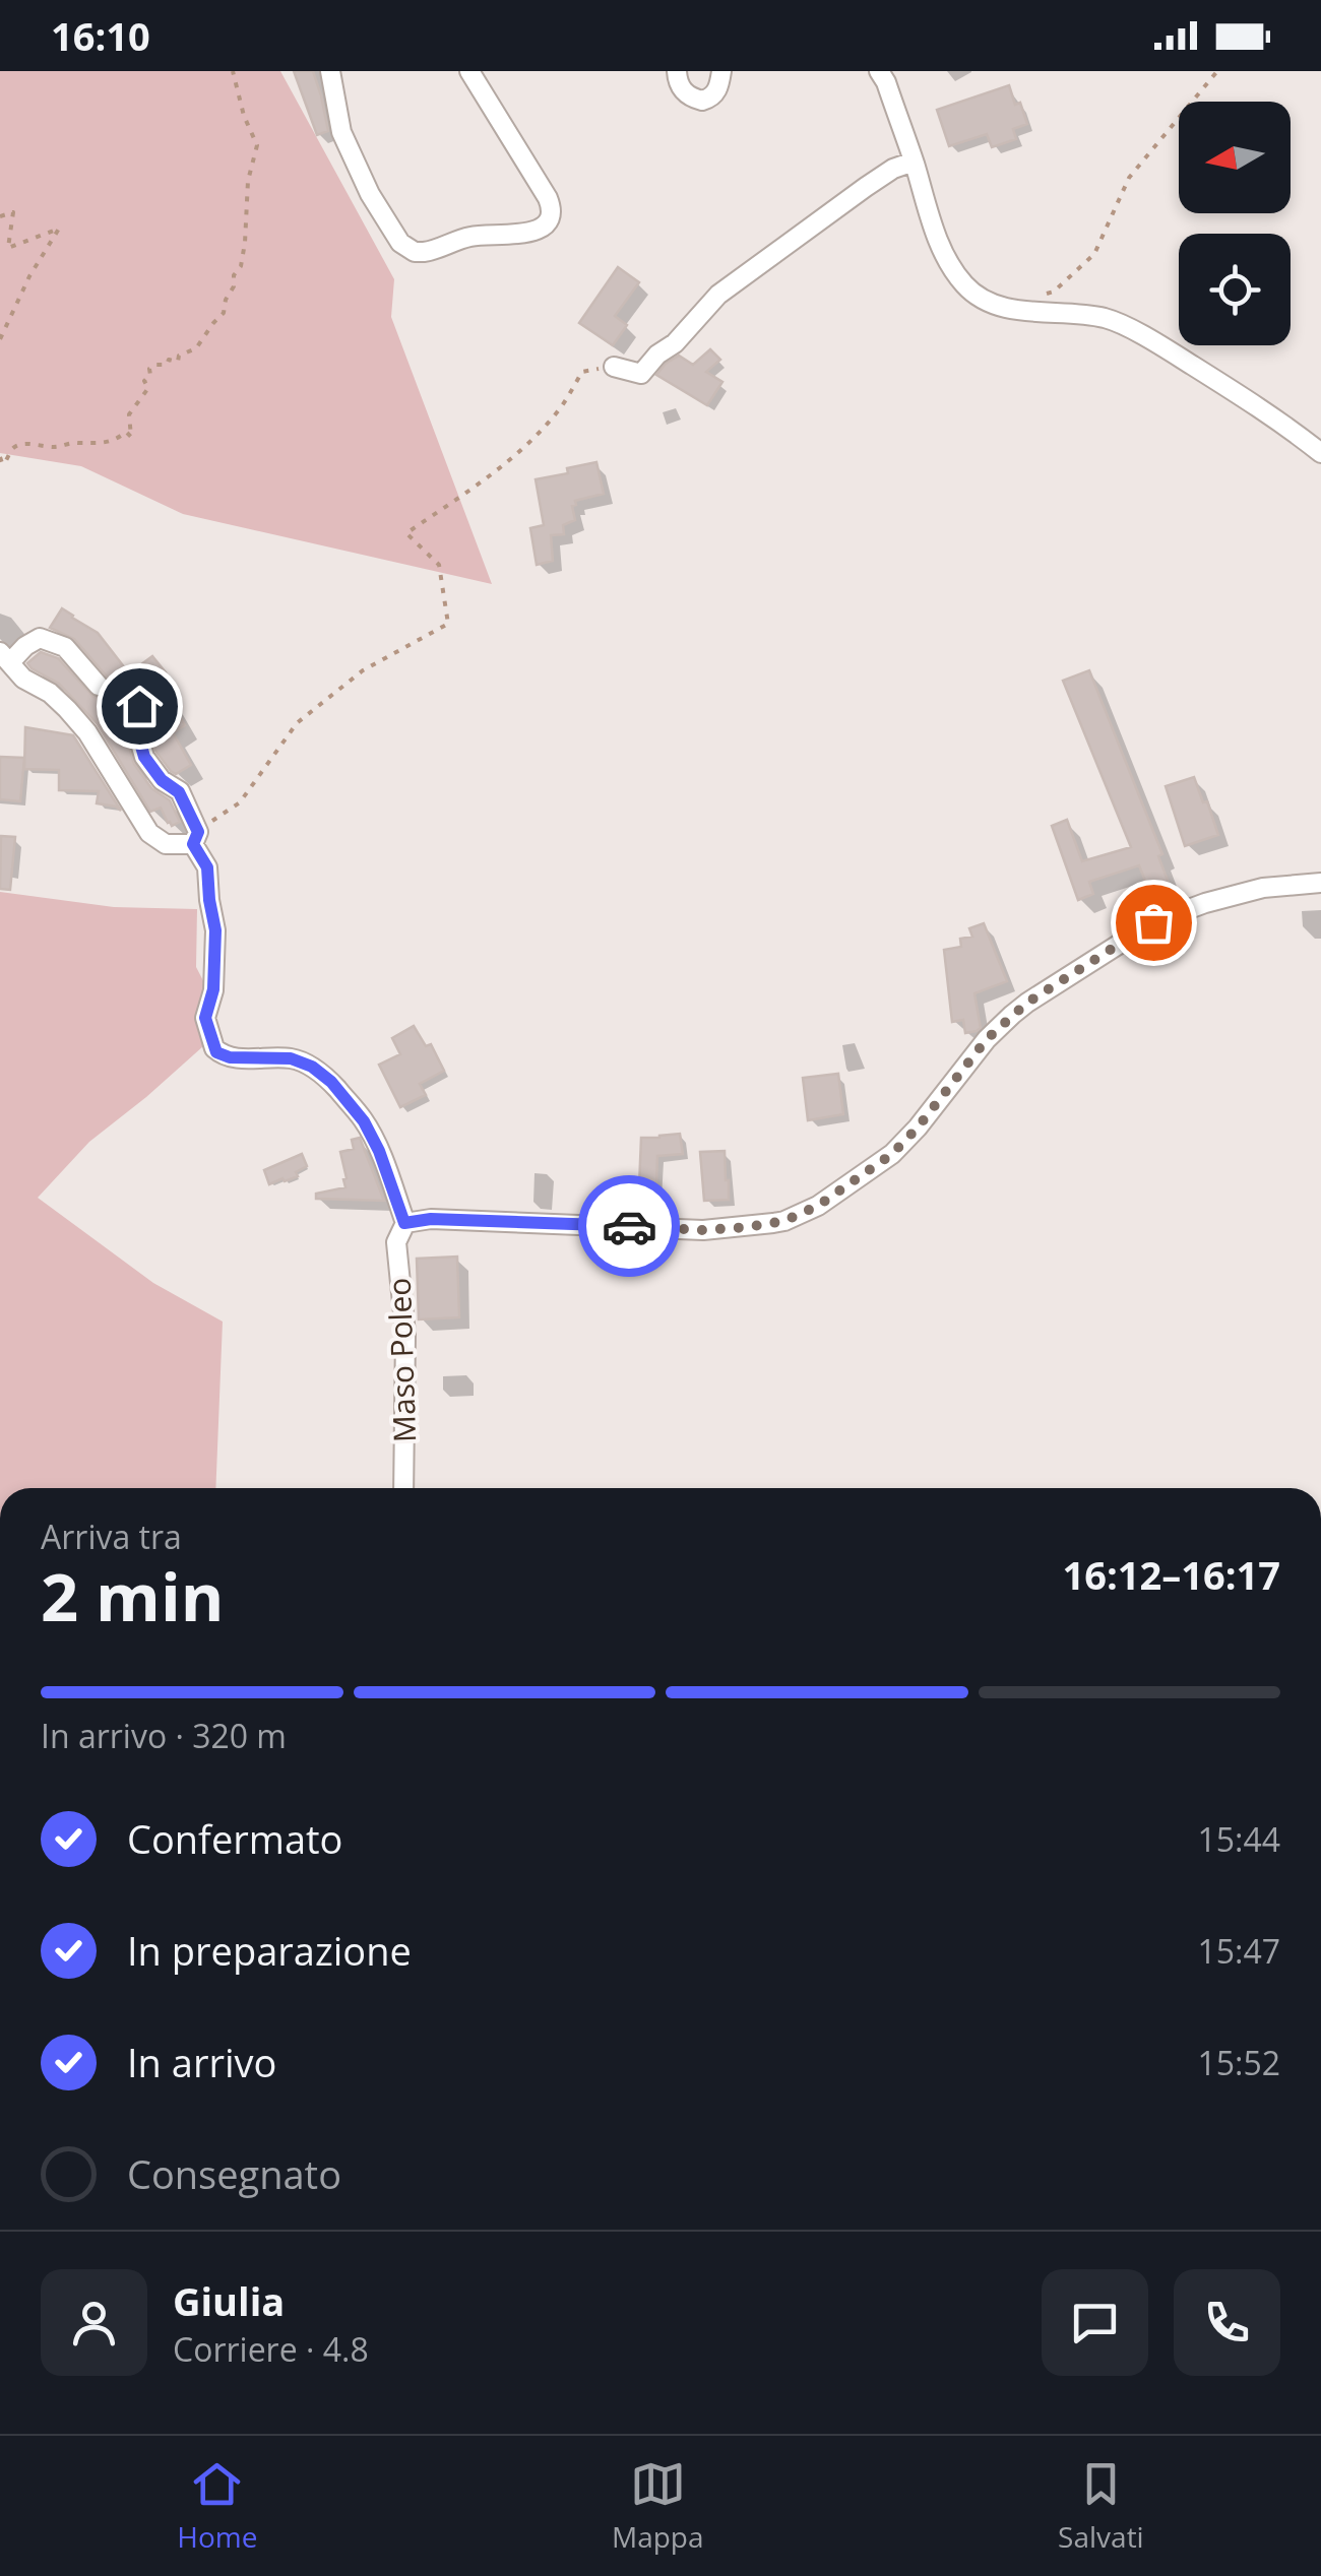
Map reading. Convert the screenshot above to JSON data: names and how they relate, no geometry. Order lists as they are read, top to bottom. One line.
{"streets":{"street":["Maso Poleo"]},"north":"left","page":{"status":"16:10","heading":["2 min","Arriva tra","16:12–16:17"],"panel":["Giulia","Corriere · 4.8"],"bar":"In arrivo · 320 m","list":[["Confermato","15:44"],["In preparazione","15:47"],["In arrivo","15:52"],"Consegnato"],"tabs":["Home","Mappa","Salvati"]}}
